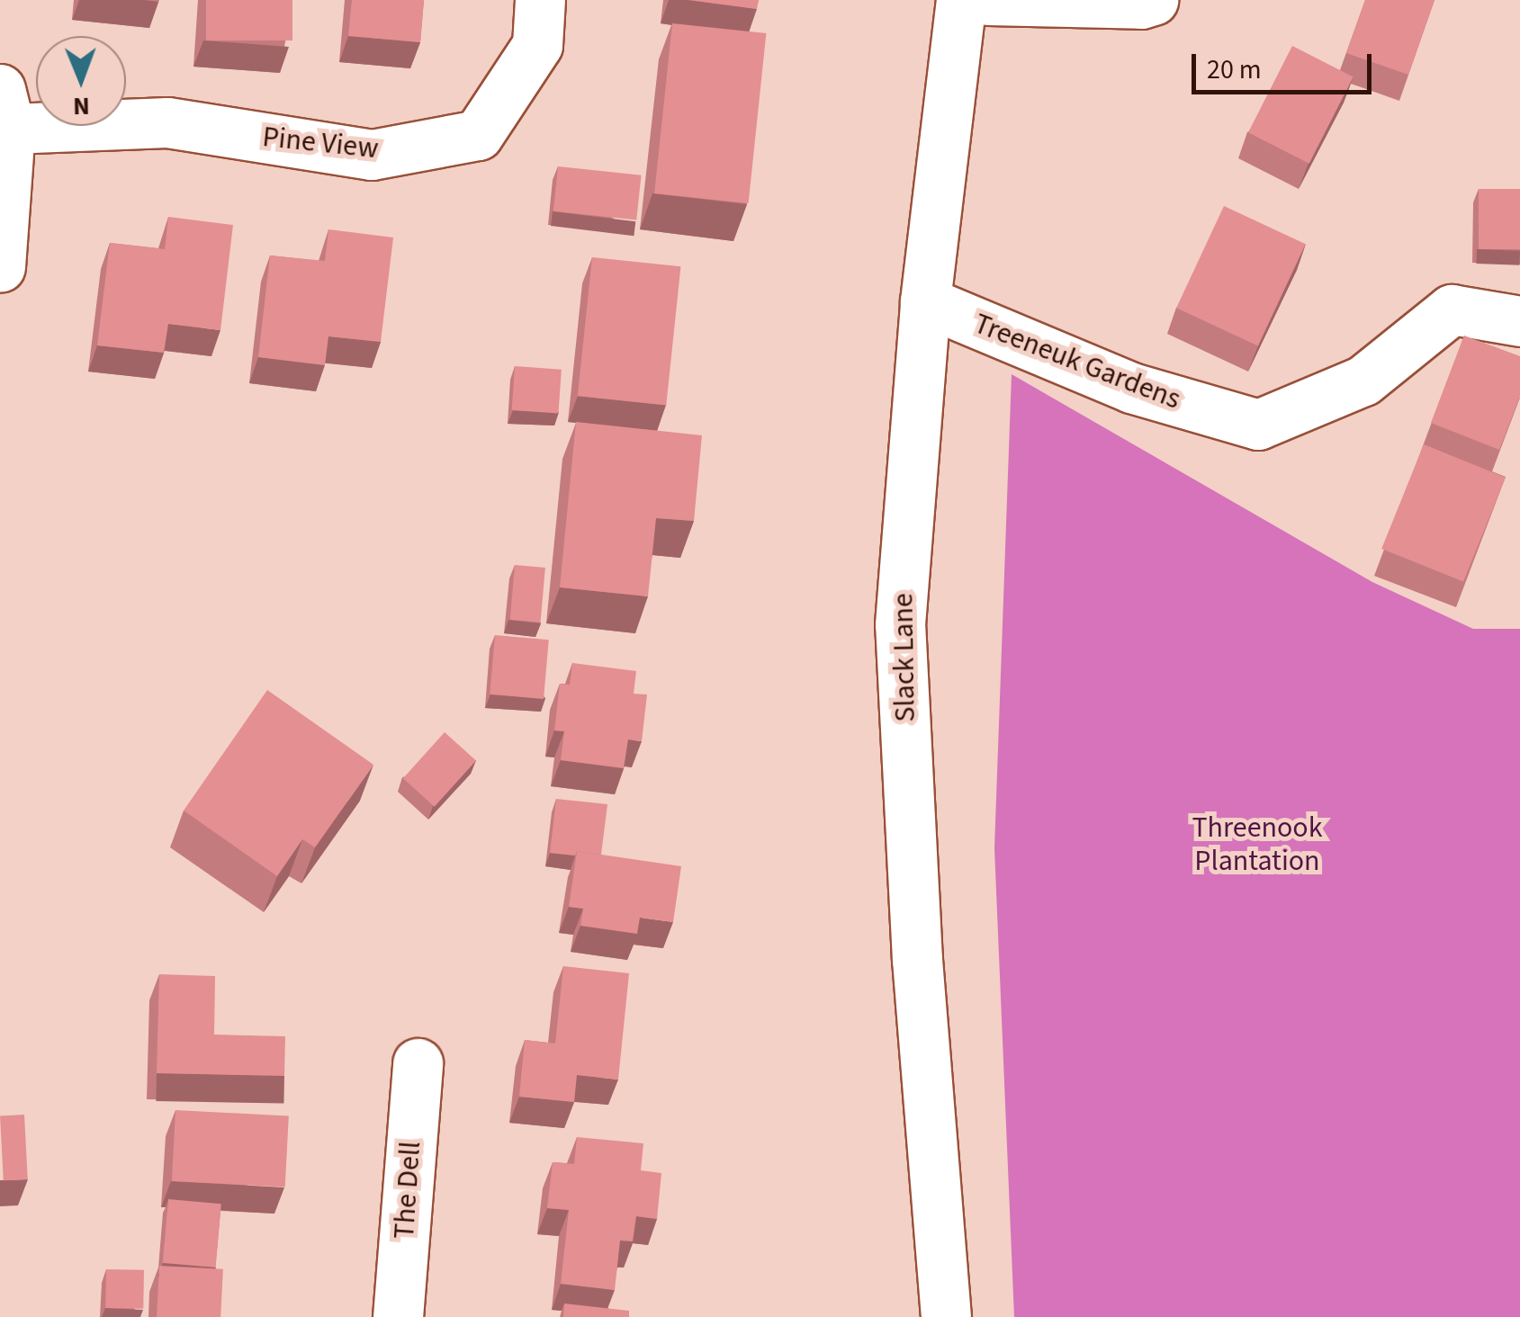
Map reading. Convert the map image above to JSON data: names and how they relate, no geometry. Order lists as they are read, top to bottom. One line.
{"streets":{"street":["Pine View","Treeneuk Gardens","Slack Lane","The Dell"]},"crossings":[["Treeneuk Gardens","Slack Lane"]],"parks":["Threenook Plantation"],"scale_bar":"20 m","north":"bottom"}
